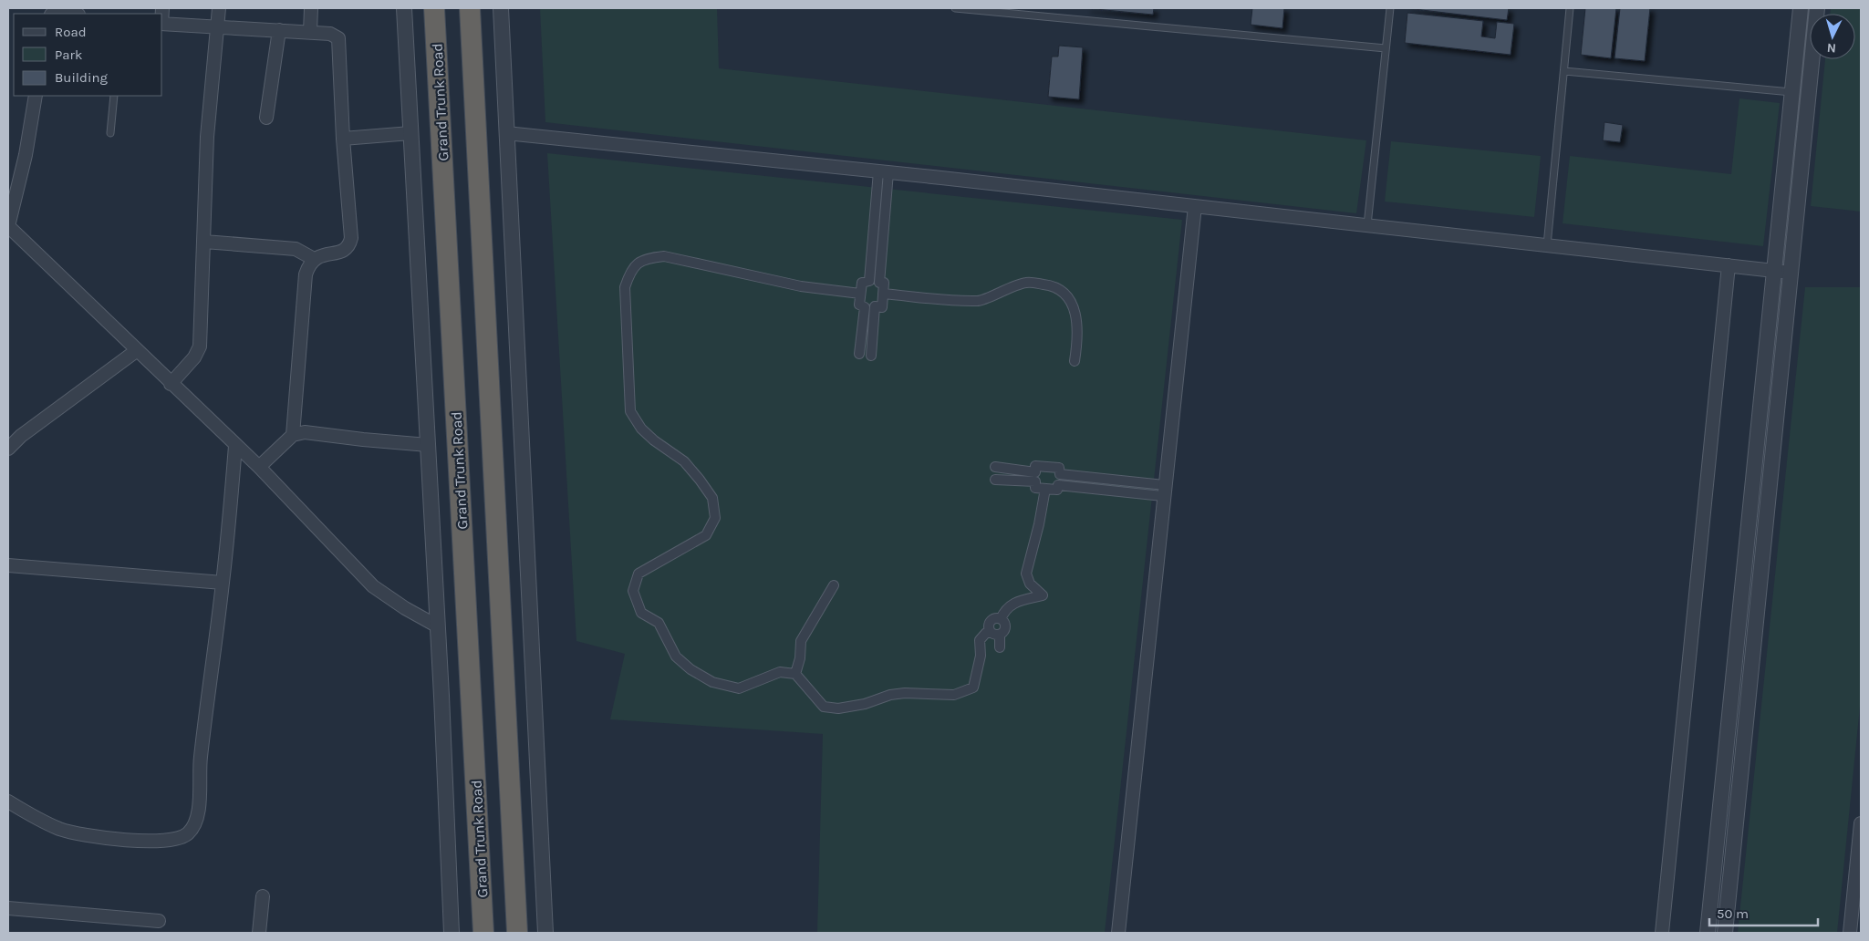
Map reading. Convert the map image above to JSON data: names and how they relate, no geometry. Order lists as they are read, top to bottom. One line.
{"streets":{"highway":["Grand Trunk Road"]},"legend":["Road","Park","Building"],"scale_bar":"50 m","north":"bottom"}
